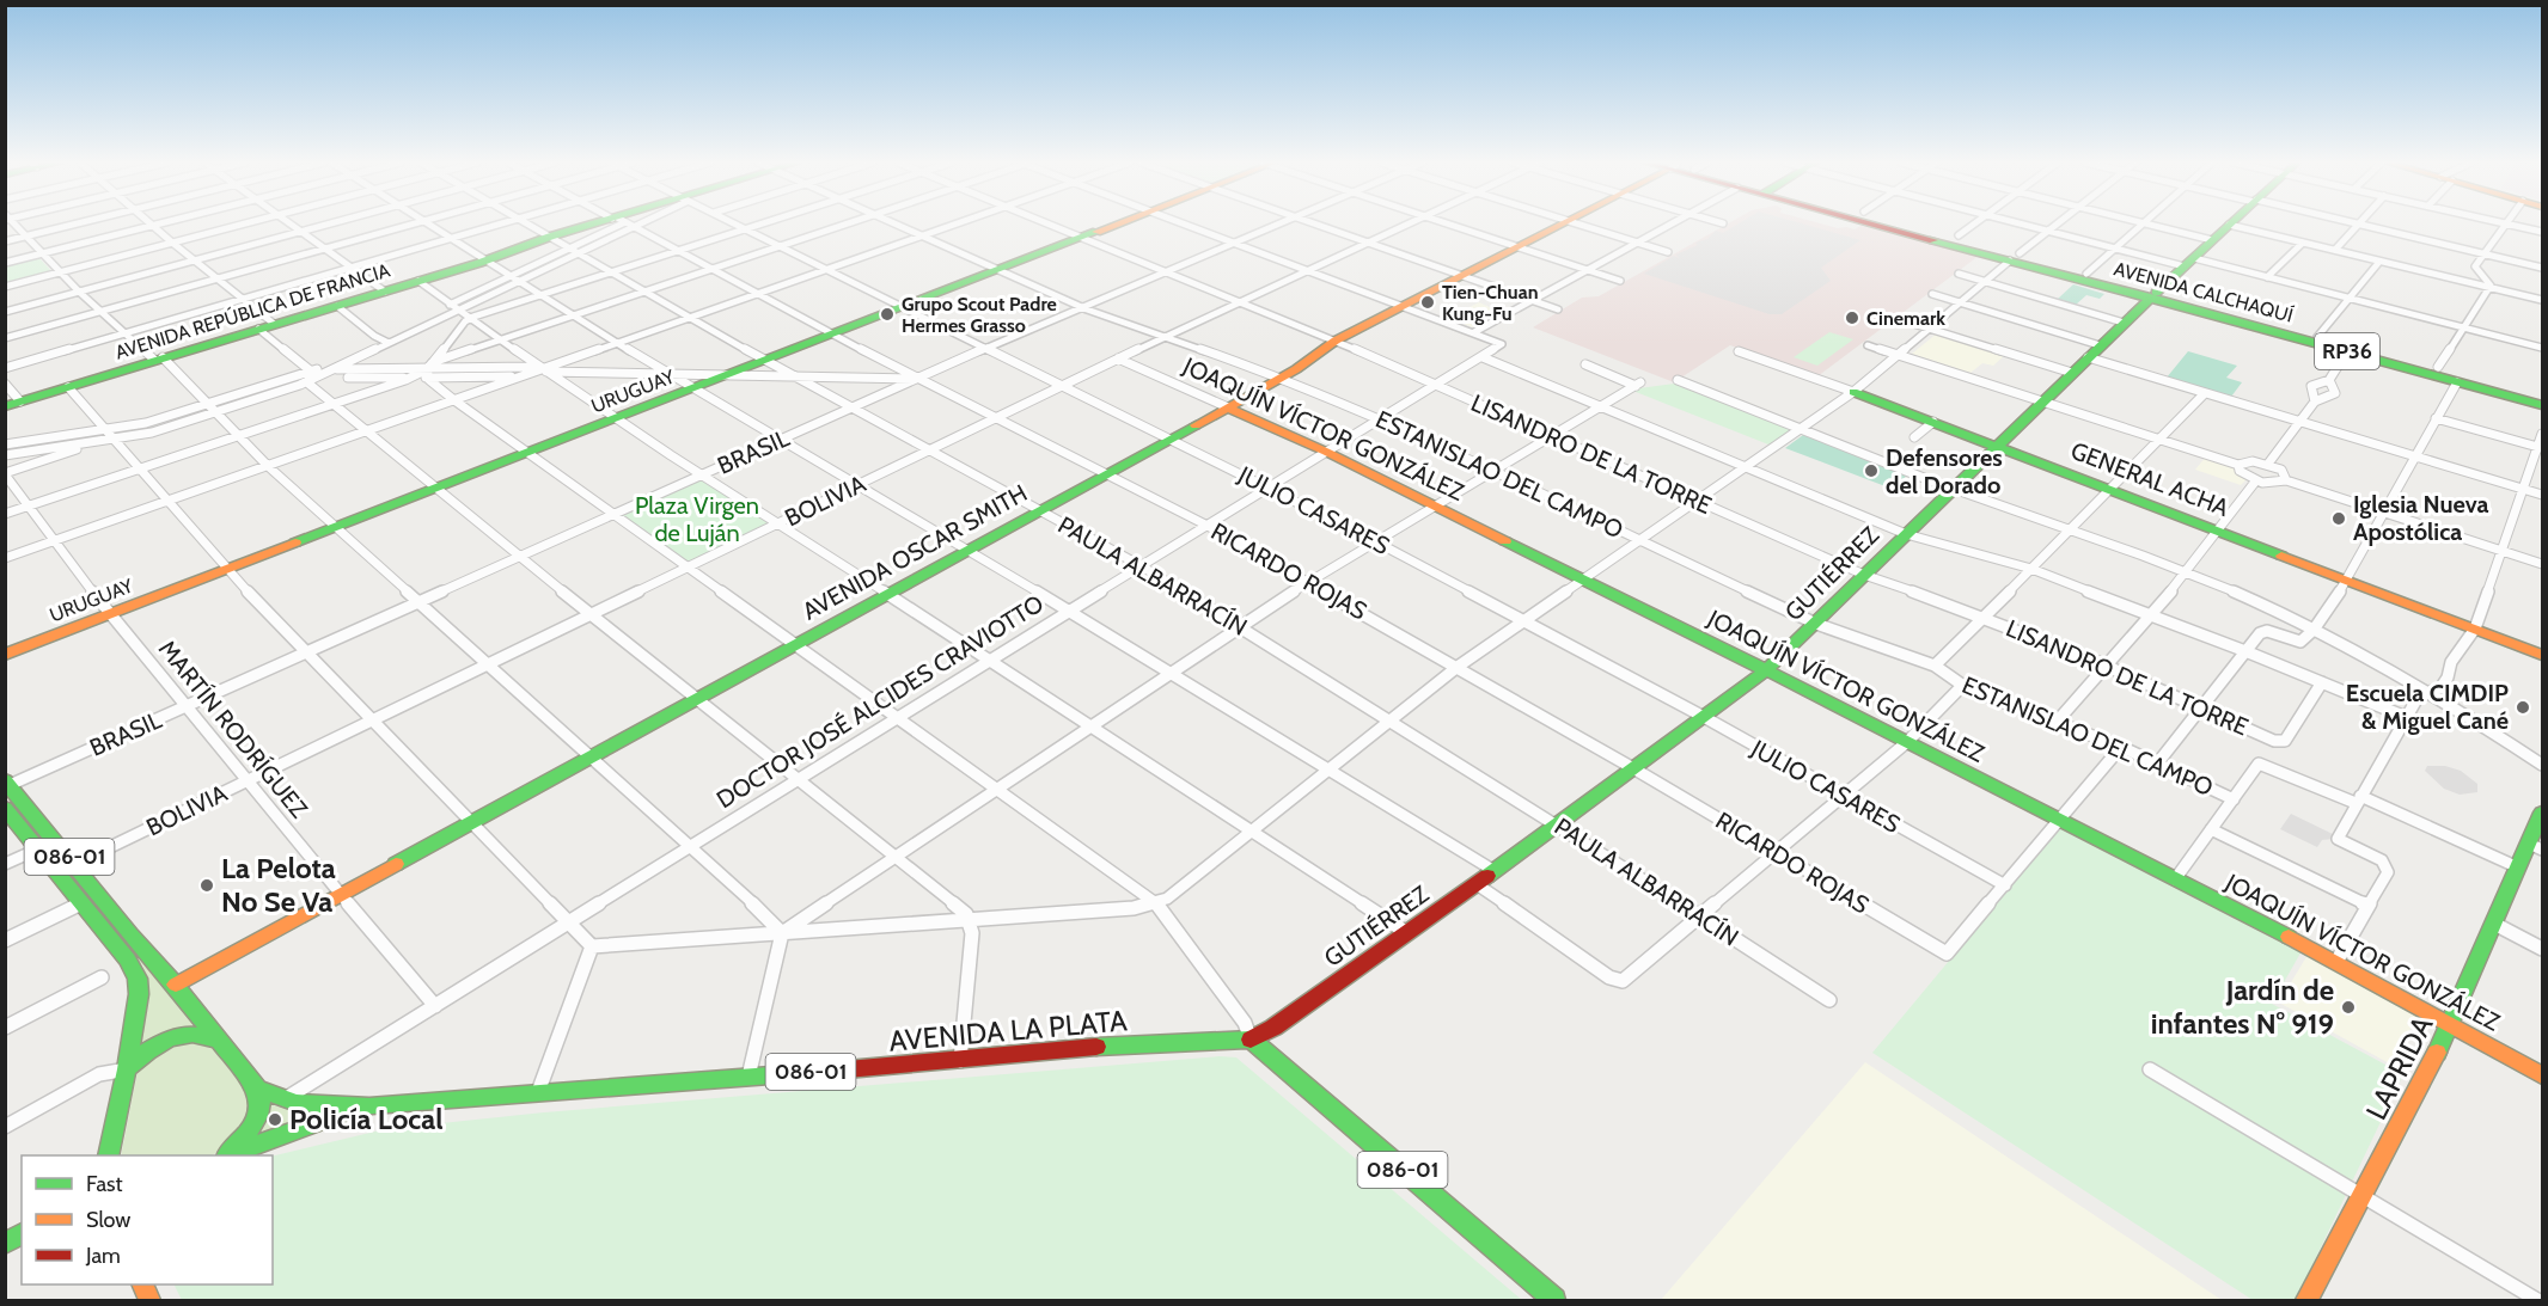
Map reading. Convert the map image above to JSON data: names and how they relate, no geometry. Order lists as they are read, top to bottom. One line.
{"streets":{"main road":["AVENIDA CALCHAQUÍ","AVENIDA REPÚBLICA DE FRANCIA","RP36","URUGUAY","JOAQUÍN VÍCTOR GONZÁLEZ","GENERAL ACHA","AVENIDA OSCAR SMITH","GUTIÉRREZ","086-01","AVENIDA LA PLATA","LAPRIDA"],"street":["BRASIL","LISANDRO DE LA TORRE","ESTANISLAO DEL CAMPO","BOLIVIA","JULIO CASARES","RICARDO ROJAS","PAULA ALBARRACÍN","DOCTOR JOSÉ ALCIDES CRAVIOTTO","MARTÍN RODRÍGUEZ"]},"crossings":[["AVENIDA CALCHAQUÍ","GUTIÉRREZ"],["AVENIDA REPÚBLICA DE FRANCIA","PAULA ALBARRACÍN"],["URUGUAY","LISANDRO DE LA TORRE"],["URUGUAY","ESTANISLAO DEL CAMPO"],["URUGUAY","JULIO CASARES"],["URUGUAY","RICARDO ROJAS"],["URUGUAY","PAULA ALBARRACÍN"],["URUGUAY","MARTÍN RODRÍGUEZ"],["JOAQUÍN VÍCTOR GONZÁLEZ","BOLIVIA"],["JOAQUÍN VÍCTOR GONZÁLEZ","AVENIDA OSCAR SMITH"],["JOAQUÍN VÍCTOR GONZÁLEZ","GUTIÉRREZ"],["JOAQUÍN VÍCTOR GONZÁLEZ","DOCTOR JOSÉ ALCIDES CRAVIOTTO"],["JOAQUÍN VÍCTOR GONZÁLEZ","LAPRIDA"],["BRASIL","LISANDRO DE LA TORRE"],["BRASIL","ESTANISLAO DEL CAMPO"],["BRASIL","JULIO CASARES"],["BRASIL","RICARDO ROJAS"],["BRASIL","PAULA ALBARRACÍN"],["BRASIL","MARTÍN RODRÍGUEZ"],["BRASIL","086-01"],["LISANDRO DE LA TORRE","ESTANISLAO DEL CAMPO"],["LISANDRO DE LA TORRE","BOLIVIA"],["LISANDRO DE LA TORRE","AVENIDA OSCAR SMITH"],["LISANDRO DE LA TORRE","GUTIÉRREZ"],["LISANDRO DE LA TORRE","DOCTOR JOSÉ ALCIDES CRAVIOTTO"],["LISANDRO DE LA TORRE","LAPRIDA"],["ESTANISLAO DEL CAMPO","BOLIVIA"],["ESTANISLAO DEL CAMPO","AVENIDA OSCAR SMITH"],["ESTANISLAO DEL CAMPO","GUTIÉRREZ"],["ESTANISLAO DEL CAMPO","DOCTOR JOSÉ ALCIDES CRAVIOTTO"],["GENERAL ACHA","GUTIÉRREZ"],["BOLIVIA","JULIO CASARES"],["BOLIVIA","RICARDO ROJAS"],["BOLIVIA","PAULA ALBARRACÍN"],["BOLIVIA","MARTÍN RODRÍGUEZ"],["BOLIVIA","086-01"],["JULIO CASARES","AVENIDA OSCAR SMITH"],["JULIO CASARES","RICARDO ROJAS"],["JULIO CASARES","GUTIÉRREZ"],["JULIO CASARES","DOCTOR JOSÉ ALCIDES CRAVIOTTO"],["AVENIDA OSCAR SMITH","RICARDO ROJAS"],["AVENIDA OSCAR SMITH","PAULA ALBARRACÍN"],["AVENIDA OSCAR SMITH","MARTÍN RODRÍGUEZ"],["AVENIDA OSCAR SMITH","086-01"],["RICARDO ROJAS","GUTIÉRREZ"],["RICARDO ROJAS","DOCTOR JOSÉ ALCIDES CRAVIOTTO"],["GUTIÉRREZ","PAULA ALBARRACÍN"],["GUTIÉRREZ","086-01"],["GUTIÉRREZ","AVENIDA LA PLATA"],["PAULA ALBARRACÍN","DOCTOR JOSÉ ALCIDES CRAVIOTTO"],["DOCTOR JOSÉ ALCIDES CRAVIOTTO","MARTÍN RODRÍGUEZ"],["DOCTOR JOSÉ ALCIDES CRAVIOTTO","AVENIDA LA PLATA"],["086-01","AVENIDA LA PLATA"]],"parks":["Plaza Virgen de Luján"],"places":["Tien-Chuan Kung-Fu","Grupo Scout Padre Hermes Grasso","Cinemark","Defensores del Dorado","Iglesia Nueva Apostólica","Escuela CIMDIP & Miguel Cané","La Pelota No Se Va","Jardín de infantes N° 919","Policía Local"],"legend":["Fast","Slow","Jam"]}
